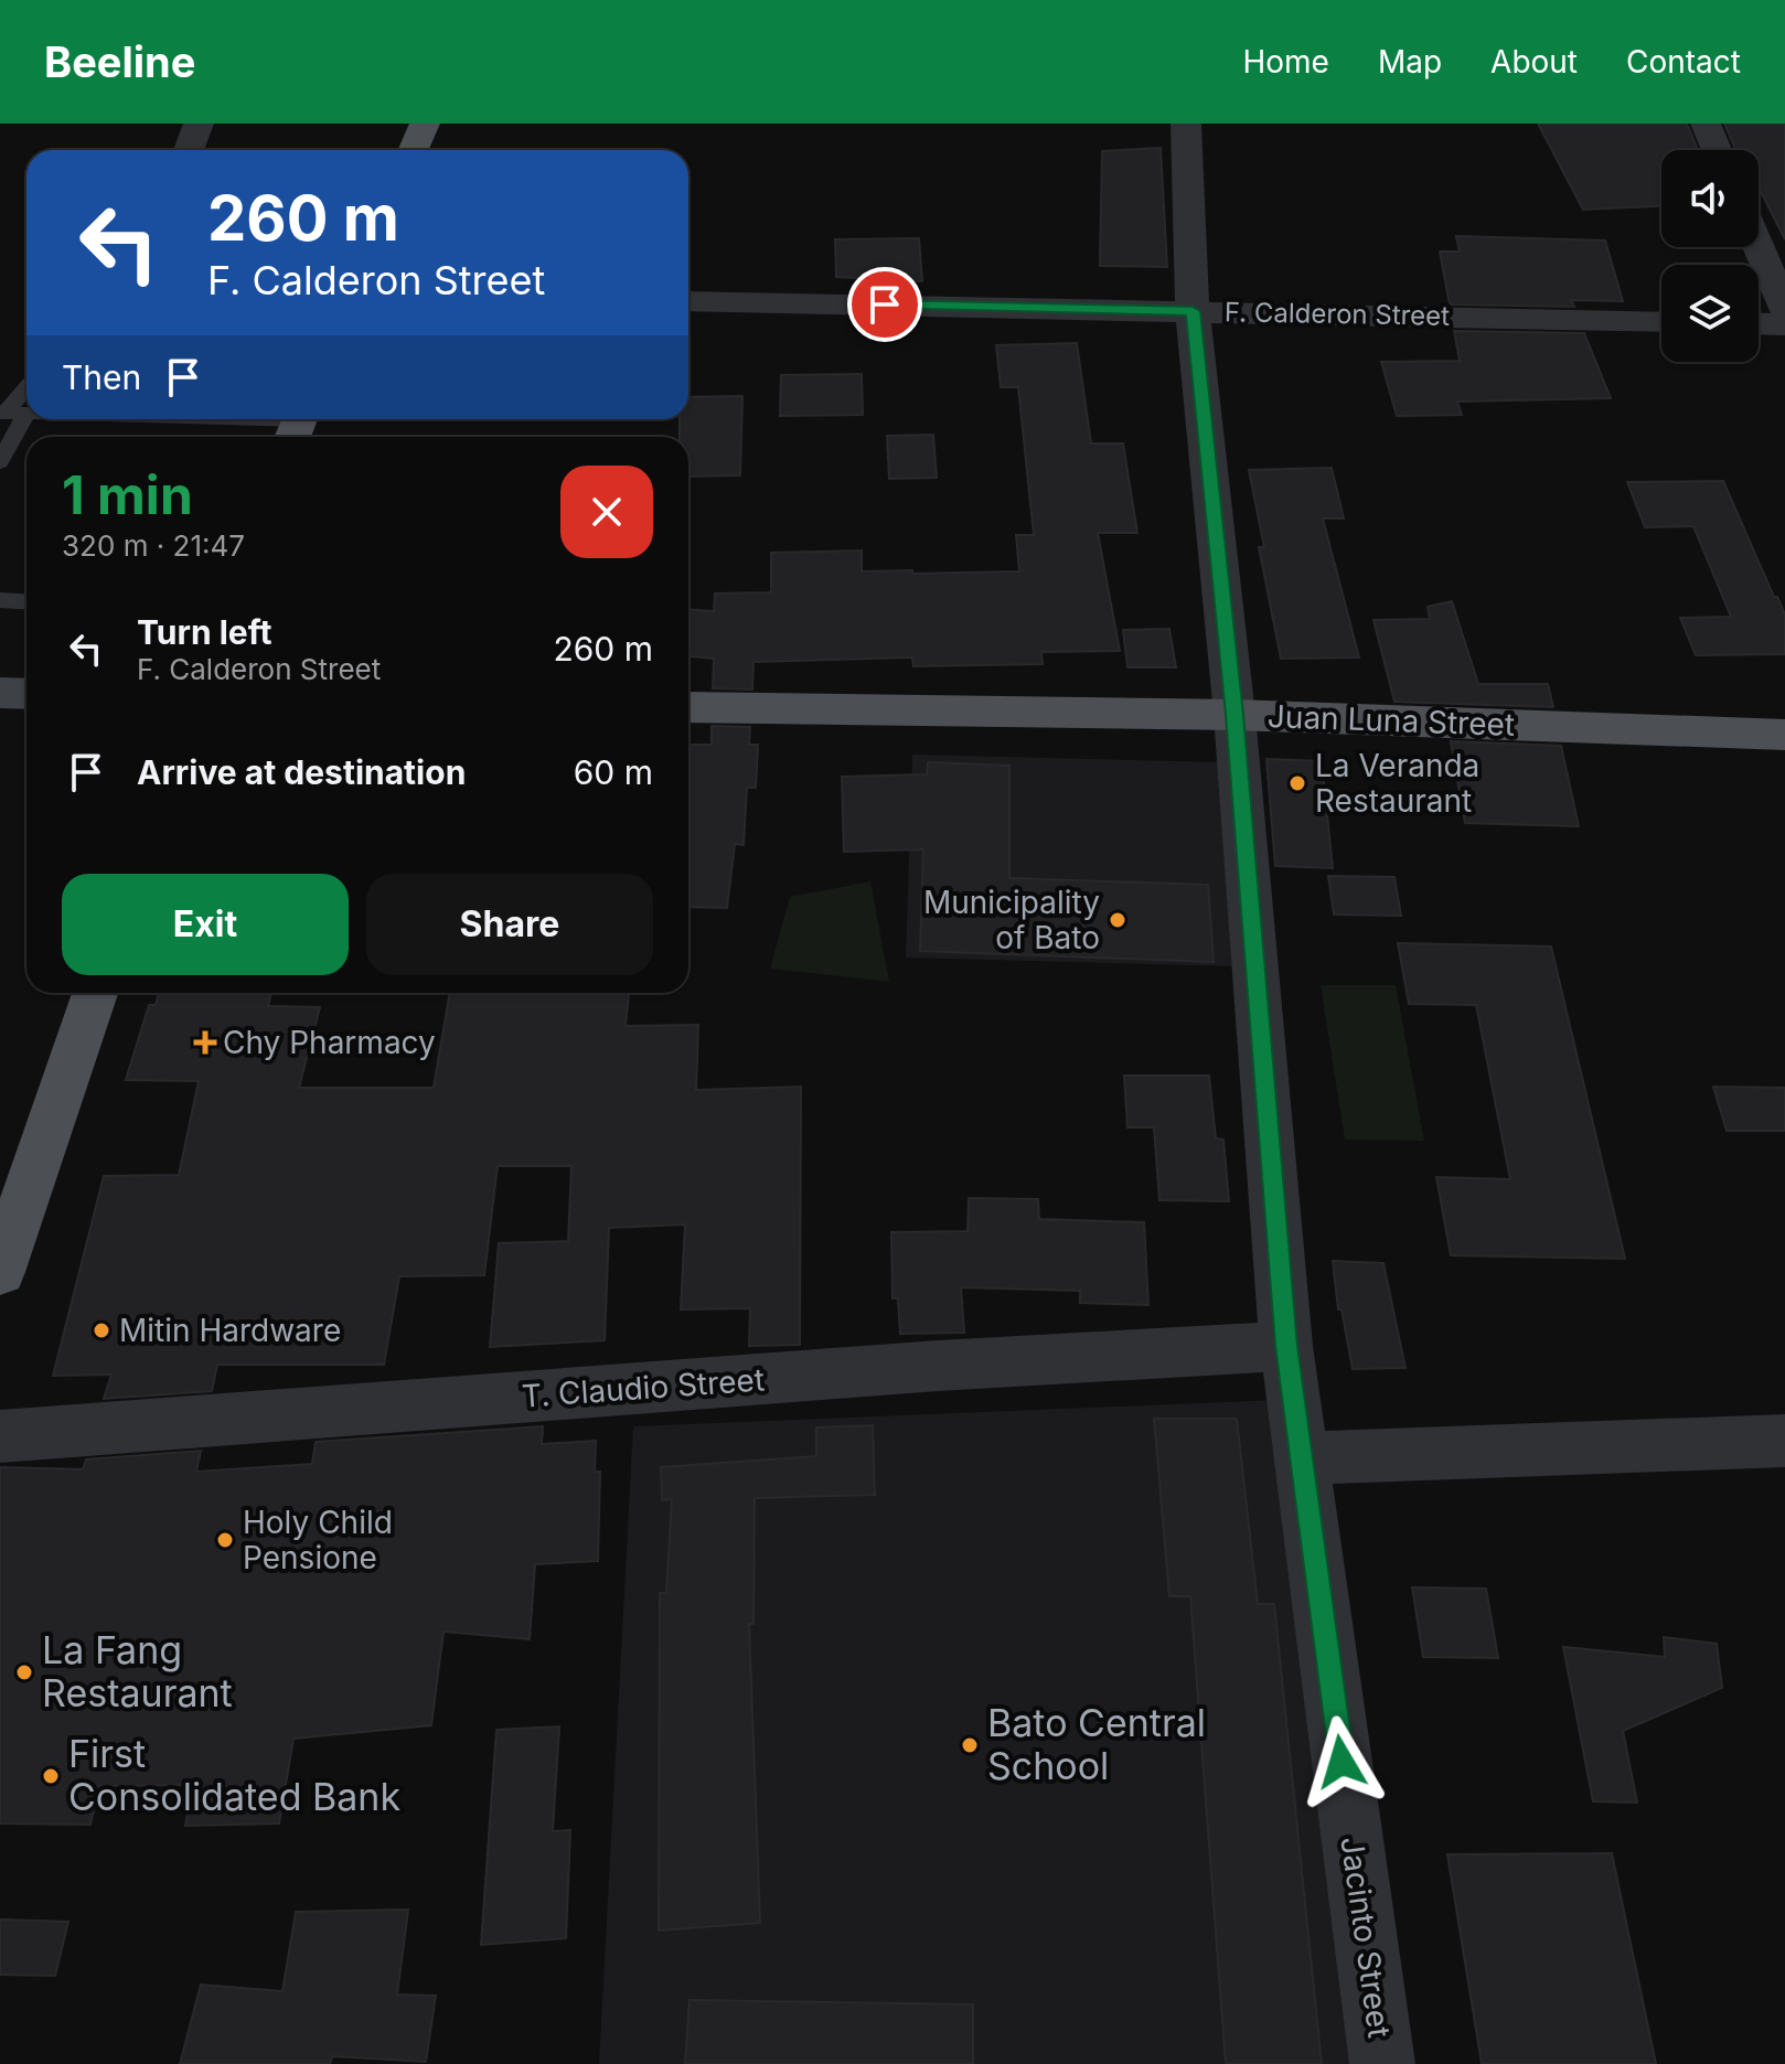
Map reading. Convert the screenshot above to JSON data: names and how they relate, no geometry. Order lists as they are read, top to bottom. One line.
{"streets":{"main road":["Juan Luna Street"],"street":["F. Calderon Street","T. Claudio Street","Jacinto Street"]},"crossings":[["F. Calderon Street","Jacinto Street"],["Juan Luna Street","Jacinto Street"],["T. Claudio Street","Jacinto Street"]],"places":{"other":["La Veranda Restaurant","Municipality of Bato","Mitin Hardware","Holy Child Pensione","La Fang Restaurant","Bato Central School","First Consolidated Bank"],"health":["Chy Pharmacy"]},"page":{"header":"Beeline","nav":["Home","Map","About","Contact"],"turn":["260 m","F. Calderon Street"],"then":"Then","heading":["1 min","320 m · 21:47"],"list":[{"name":"Turn left","note":"F. Calderon Street","value":"260 m"},{"name":"Arrive at destination","value":"60 m"}],"buttons":["Exit","Share"]}}
